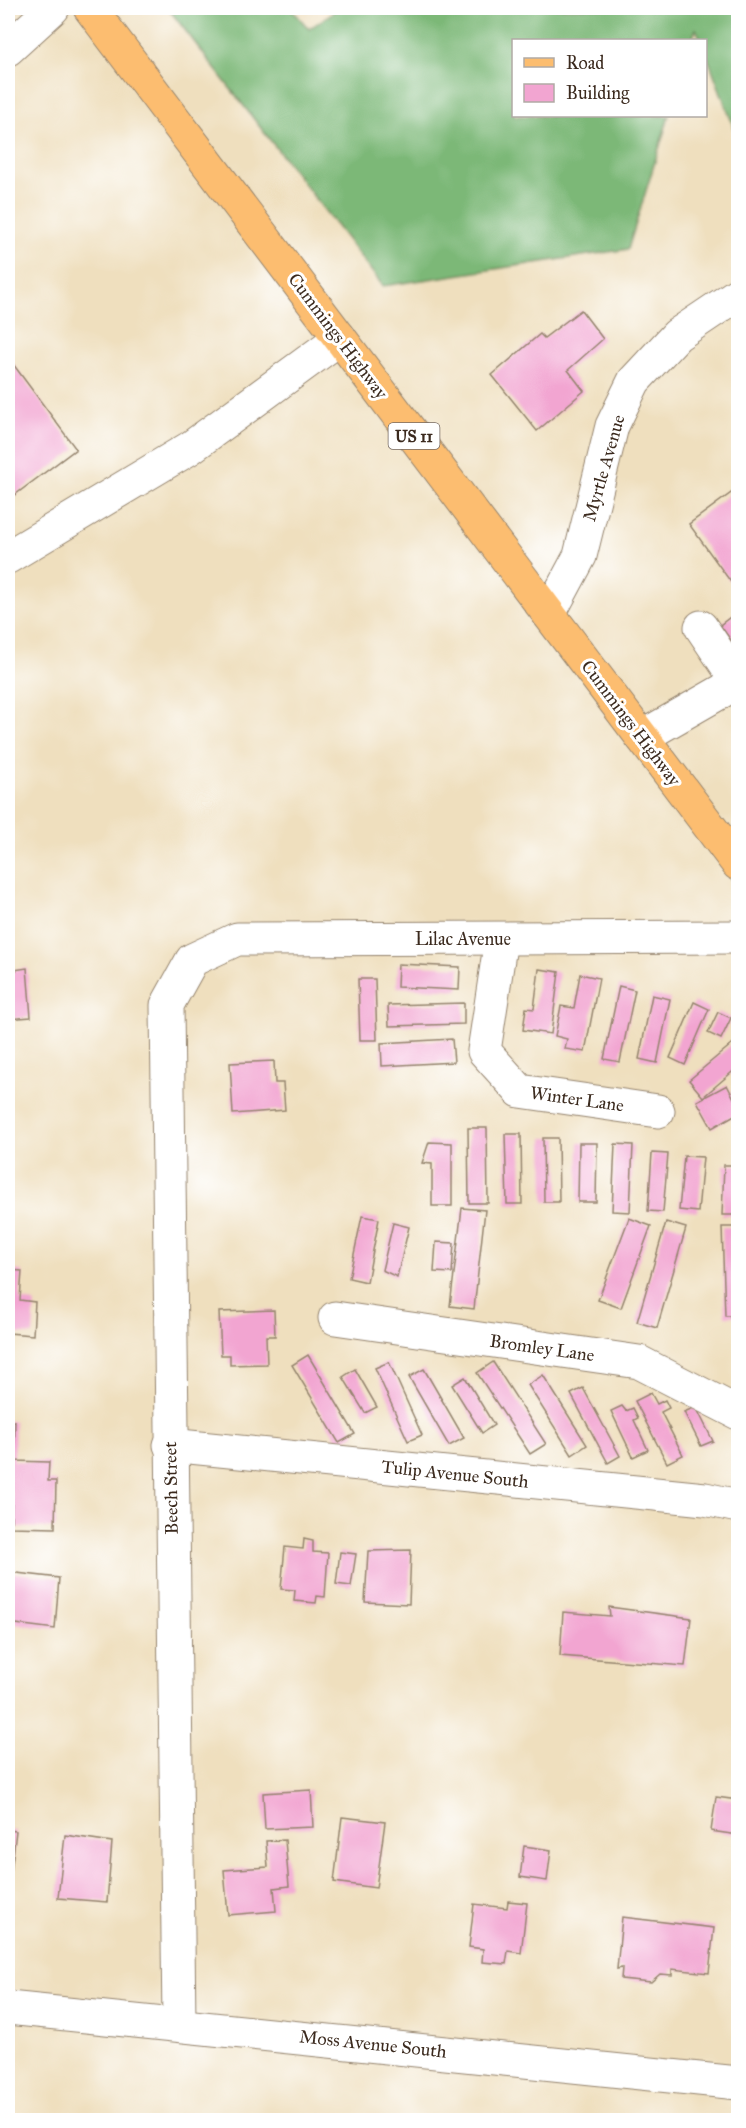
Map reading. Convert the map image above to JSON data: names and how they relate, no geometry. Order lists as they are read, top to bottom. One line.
{"streets":{"main road":["Cummings Highway","US 11"],"street":["Myrtle Avenue","Lilac Avenue","Winter Lane","Bromley Lane","Tulip Avenue South","Beech Street","Moss Avenue South"]},"crossings":[["Cummings Highway","Myrtle Avenue"],["Lilac Avenue","Winter Lane"],["Lilac Avenue","Beech Street"],["Tulip Avenue South","Beech Street"],["Beech Street","Moss Avenue South"]],"legend":["Road","Building"]}
